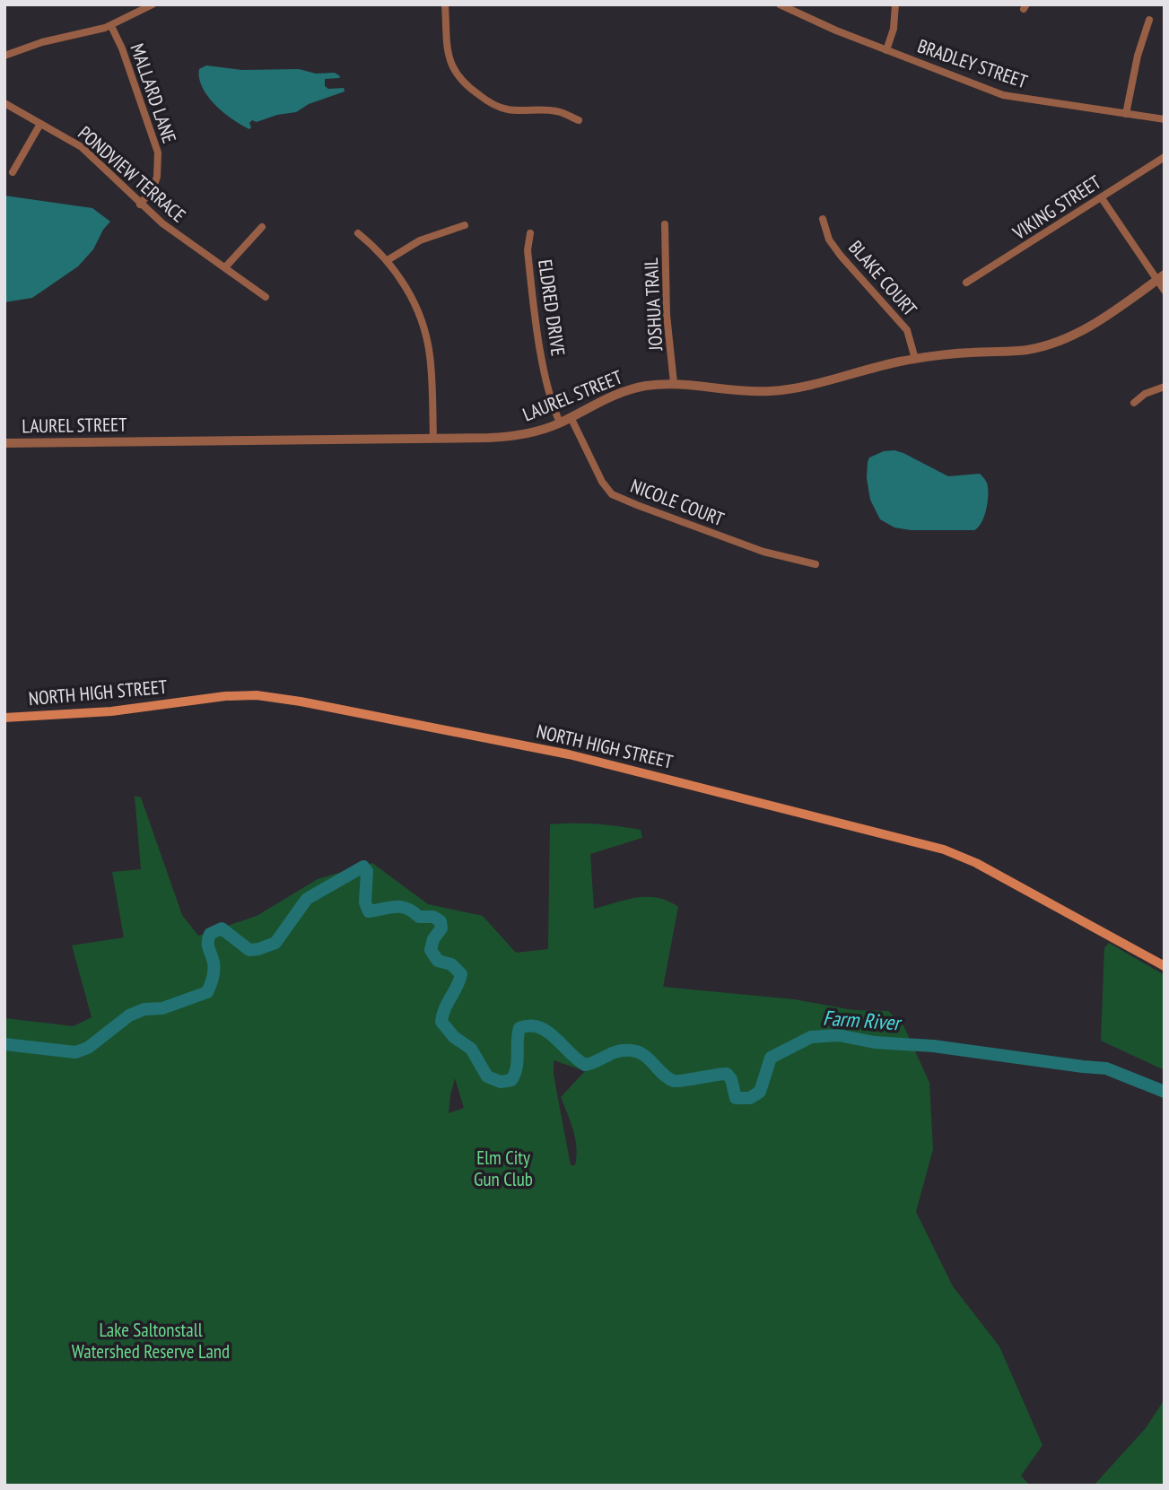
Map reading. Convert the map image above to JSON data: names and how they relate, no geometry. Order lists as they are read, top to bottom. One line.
{"streets":{"main road":["NORTH HIGH STREET"],"street":["BRADLEY STREET","MALLARD LANE","PONDVIEW TERRACE","VIKING STREET","BLAKE COURT","JOSHUA TRAIL","ELDRED DRIVE","LAUREL STREET","NICOLE COURT"]},"crossings":[["MALLARD LANE","PONDVIEW TERRACE"],["BLAKE COURT","LAUREL STREET"],["JOSHUA TRAIL","LAUREL STREET"],["ELDRED DRIVE","LAUREL STREET"],["LAUREL STREET","NICOLE COURT"]],"water":["Farm River"],"parks":["Elm City Gun Club","Lake Saltonstall Watershed Reserve Land"]}
